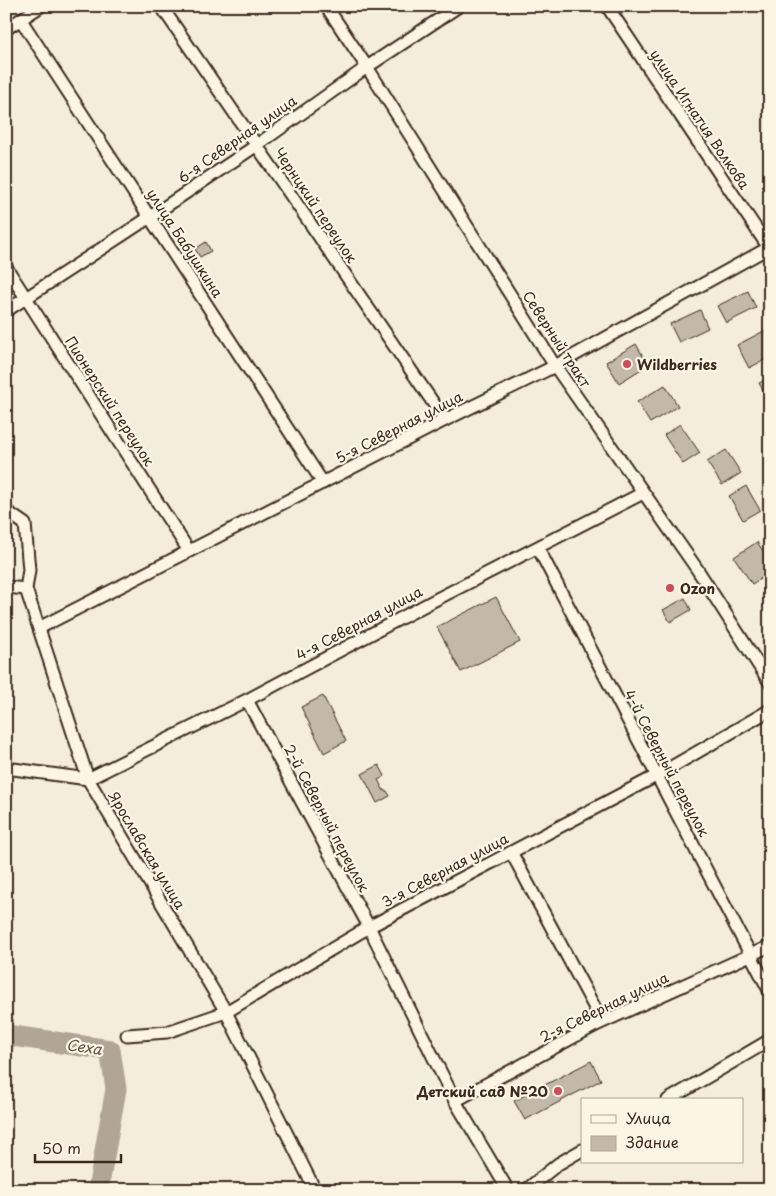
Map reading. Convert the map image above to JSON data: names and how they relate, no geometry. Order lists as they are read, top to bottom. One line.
{"streets":{"street":["улица Игнатия Волкова","6-я Северная улица","Чернцкий переулок","улица Бабушкина","Северный тракт","Пионерский переулок","5-я Северная улица","4-я Северная улица","4-й Северный переулок","2-й Северный переулок","Ярославская улица","3-я Северная улица","2-я Северная улица"]},"crossings":[["улица Игнатия Волкова","5-я Северная улица"],["6-я Северная улица","Чернцкий переулок"],["6-я Северная улица","улица Бабушкина"],["6-я Северная улица","Северный тракт"],["6-я Северная улица","Пионерский переулок"],["Чернцкий переулок","5-я Северная улица"],["улица Бабушкина","5-я Северная улица"],["Северный тракт","5-я Северная улица"],["Северный тракт","4-я Северная улица"],["Пионерский переулок","5-я Северная улица"],["5-я Северная улица","Ярославская улица"],["4-я Северная улица","4-й Северный переулок"],["4-я Северная улица","2-й Северный переулок"],["4-я Северная улица","Ярославская улица"],["4-й Северный переулок","3-я Северная улица"],["4-й Северный переулок","2-я Северная улица"],["2-й Северный переулок","3-я Северная улица"],["2-й Северный переулок","2-я Северная улица"],["Ярославская улица","3-я Северная улица"]],"water":["Сеха"],"places":["Wildberries","Ozon","Детский сад №20"],"legend":["Улица","Здание"],"scale_bar":"50 m"}
